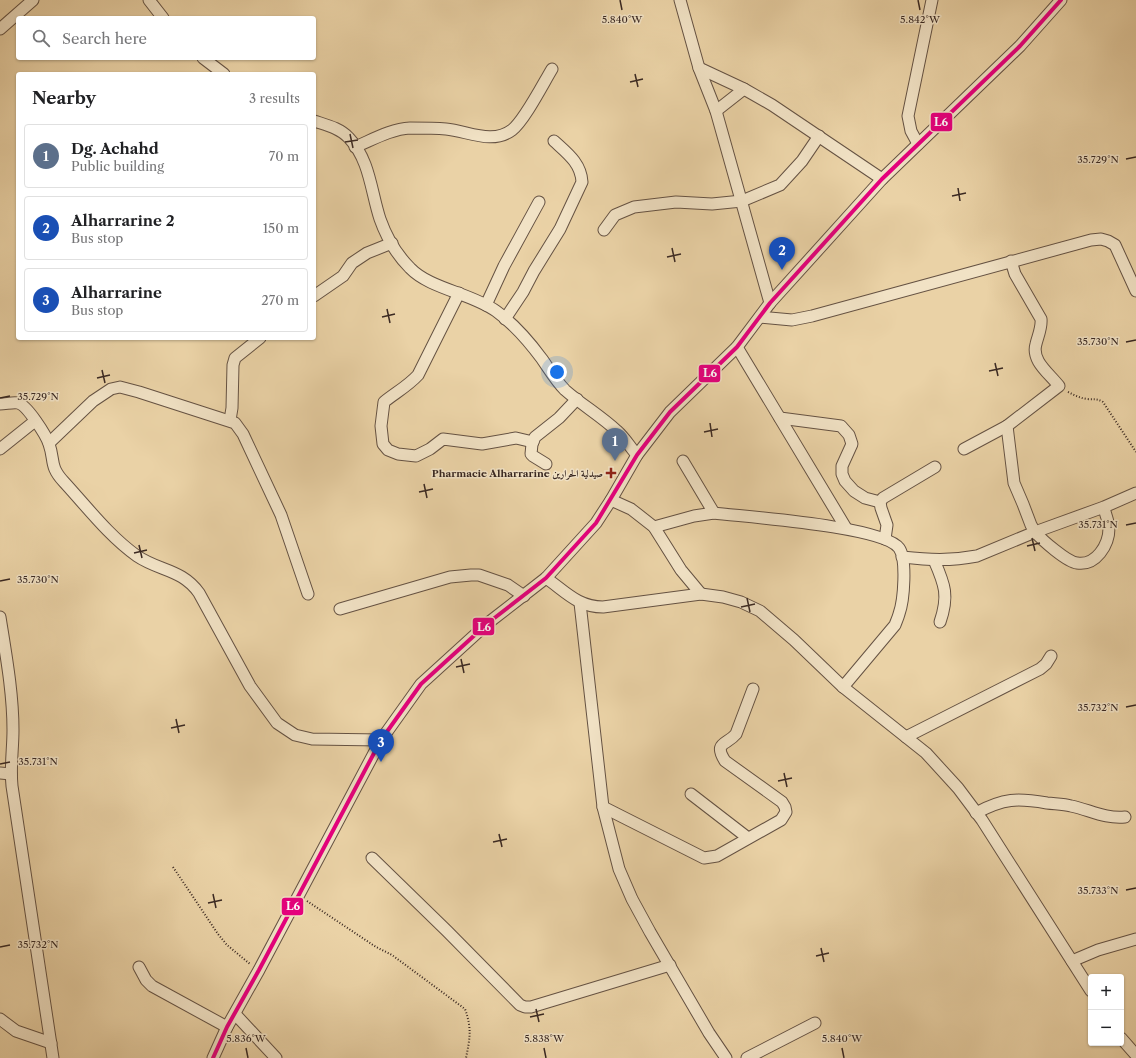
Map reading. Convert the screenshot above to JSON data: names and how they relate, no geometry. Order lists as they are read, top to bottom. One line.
{"places":{"health":["Pharmacie Alharrarine صيدلية الحرارين"]},"lines":["transit line L6"],"page":{"search":"Search here","heading":["Nearby","3 results"],"list":[{"mark":"1","name":"Dg. Achahd","note":"Public building","value":"70 m"},{"mark":"2","name":"Alharrarine 2","note":"Bus stop","value":"150 m"},{"mark":"3","name":"Alharrarine","note":"Bus stop","value":"270 m"}],"pins":["2","1","3"],"map_buttons":["+","−"]},"coordinates":["5.840°W","5.842°W","35.729°N","35.730°N","35.731°N","35.732°N","35.733°N","5.836°W","5.838°W"]}
